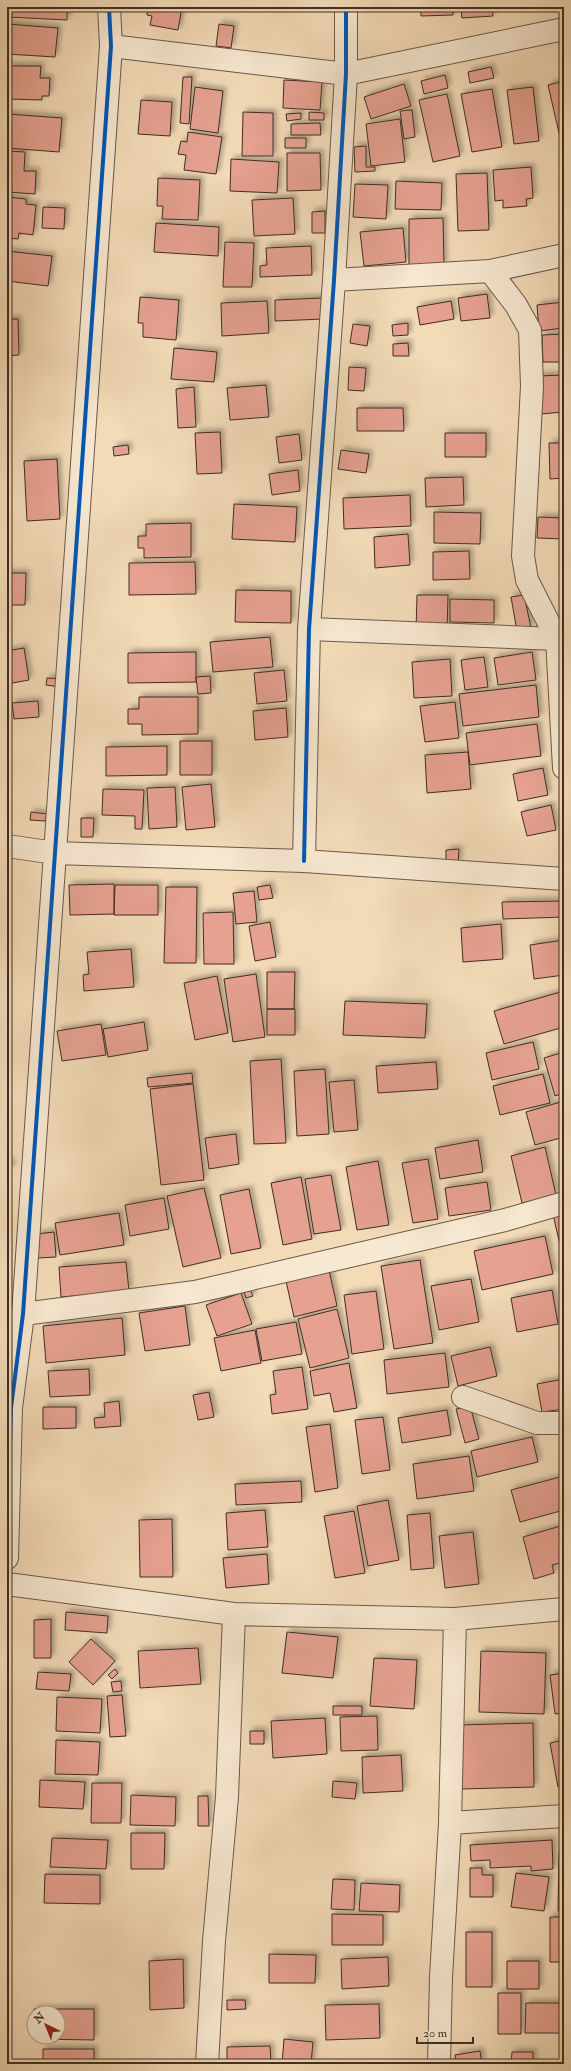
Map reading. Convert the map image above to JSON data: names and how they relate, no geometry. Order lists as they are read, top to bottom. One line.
{"scale_bar":"20 m","north":"top left"}
